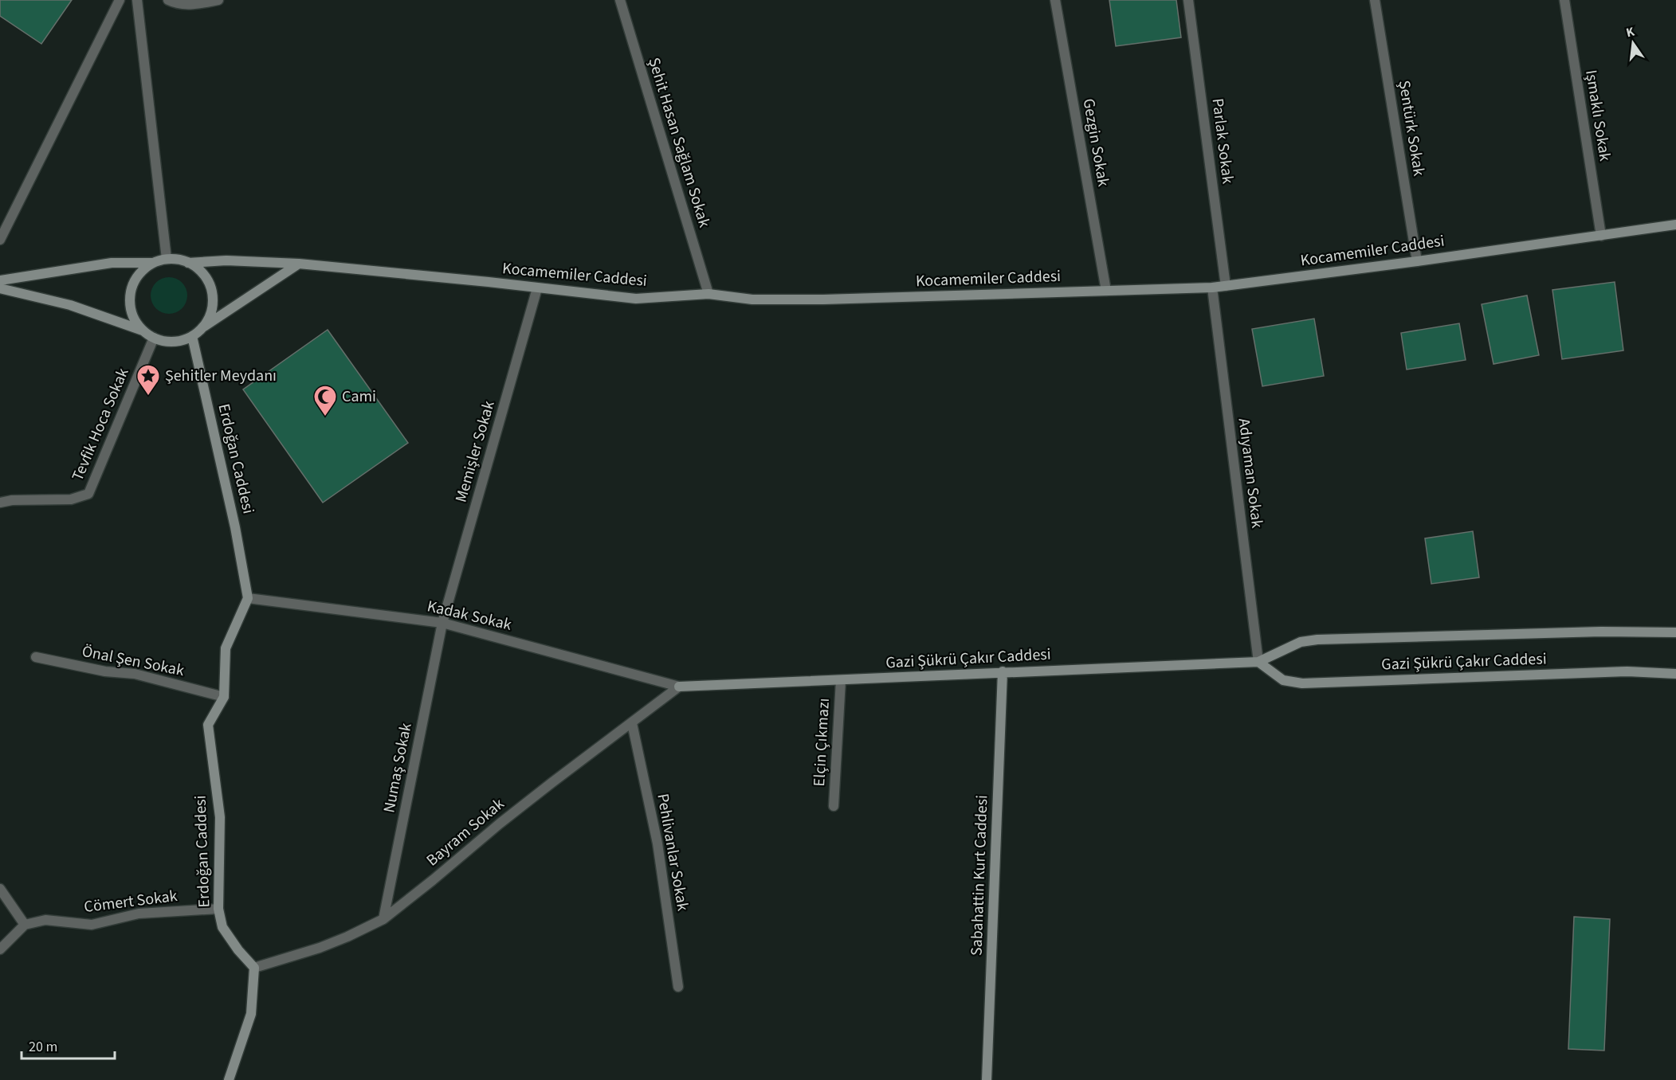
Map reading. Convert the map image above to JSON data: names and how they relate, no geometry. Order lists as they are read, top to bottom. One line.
{"streets":{"street":["Işmaklı Sokak","Şentürk Sokak","Parlak Sokak","Şehit Hasan Sağlam Sokak","Gezgin Sokak","Kocamemiler Caddesi","Tevfik Hoca Sokak","Memişler Sokak","Erdoğan Caddesi","Adıyaman Sokak","Kadak Sokak","Gazi Şükrü Çakır Caddesi","Önal Şen Sokak","Elçin Çıkmazı","Numaş Sokak","Bayram Sokak","Pehlivanlar Sokak","Sabahattin Kurt Caddesi","Cömert Sokak"]},"crossings":[["Işmaklı Sokak","Kocamemiler Caddesi"],["Şentürk Sokak","Kocamemiler Caddesi"],["Parlak Sokak","Kocamemiler Caddesi"],["Şehit Hasan Sağlam Sokak","Kocamemiler Caddesi"],["Gezgin Sokak","Kocamemiler Caddesi"],["Kocamemiler Caddesi","Tevfik Hoca Sokak"],["Kocamemiler Caddesi","Memişler Sokak"],["Kocamemiler Caddesi","Erdoğan Caddesi"],["Kocamemiler Caddesi","Adıyaman Sokak"],["Tevfik Hoca Sokak","Erdoğan Caddesi"],["Memişler Sokak","Kadak Sokak"],["Memişler Sokak","Numaş Sokak"],["Erdoğan Caddesi","Kadak Sokak"],["Erdoğan Caddesi","Önal Şen Sokak"],["Erdoğan Caddesi","Bayram Sokak"],["Erdoğan Caddesi","Cömert Sokak"],["Adıyaman Sokak","Gazi Şükrü Çakır Caddesi"],["Kadak Sokak","Gazi Şükrü Çakır Caddesi"],["Kadak Sokak","Numaş Sokak"],["Kadak Sokak","Bayram Sokak"],["Gazi Şükrü Çakır Caddesi","Elçin Çıkmazı"],["Gazi Şükrü Çakır Caddesi","Bayram Sokak"],["Gazi Şükrü Çakır Caddesi","Sabahattin Kurt Caddesi"],["Numaş Sokak","Bayram Sokak"],["Bayram Sokak","Pehlivanlar Sokak"]],"places":{"place":["Şehitler Meydanı"],"mosque":["Cami"]},"scale_bar":"20 m","north":"top"}
